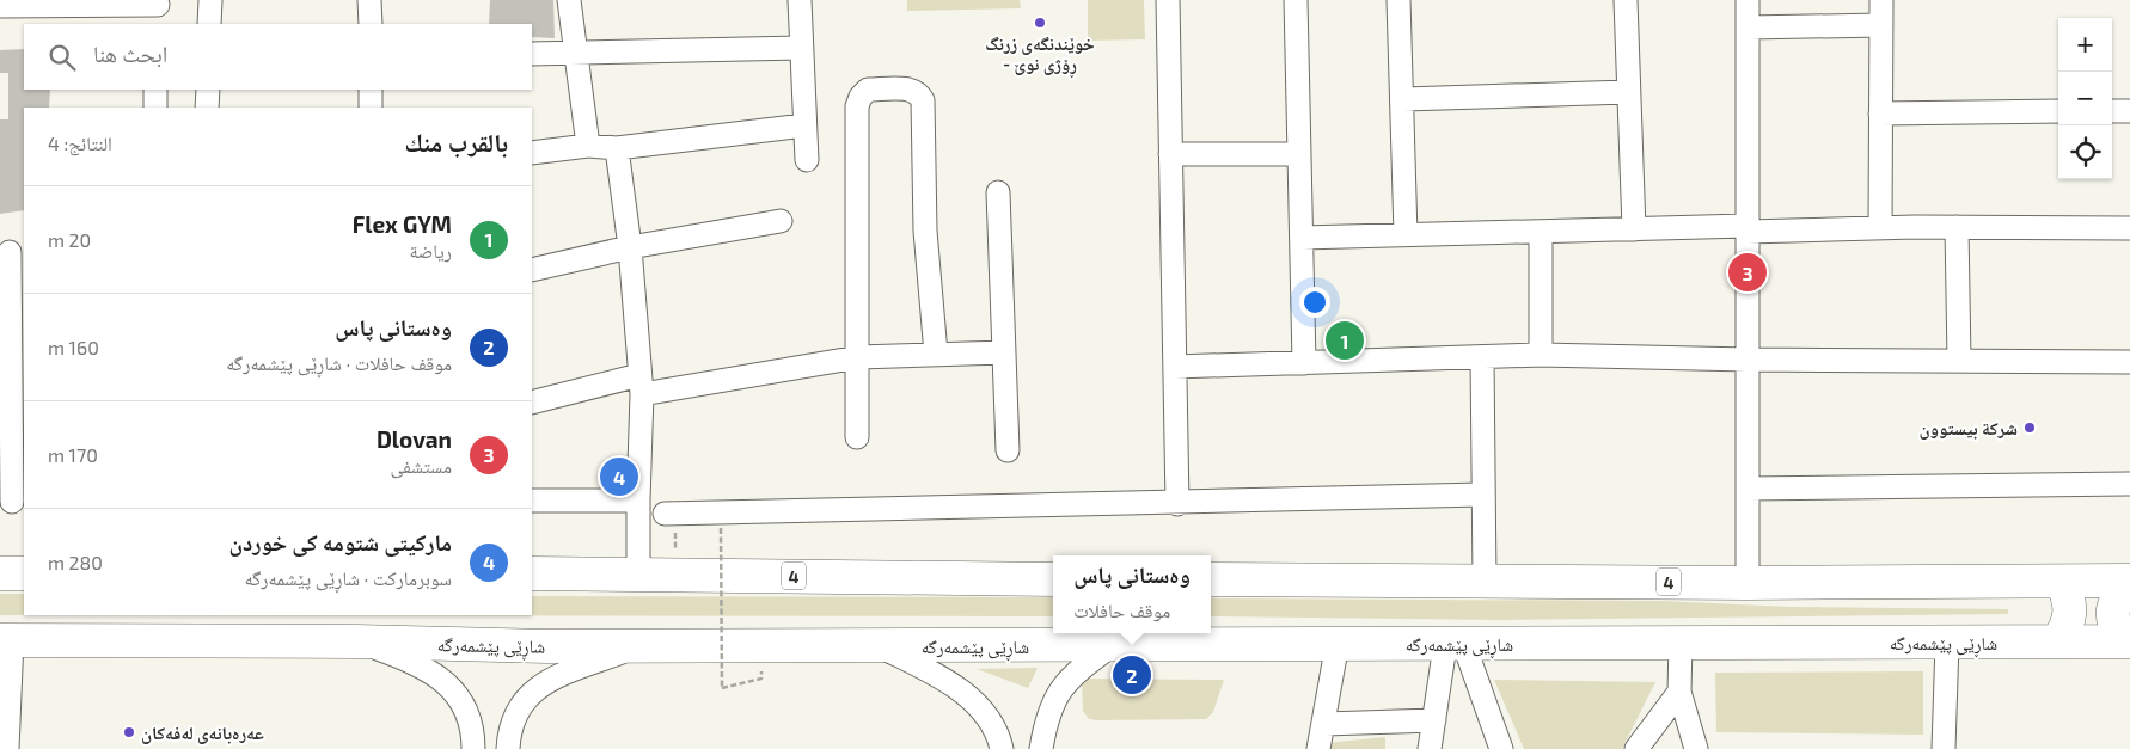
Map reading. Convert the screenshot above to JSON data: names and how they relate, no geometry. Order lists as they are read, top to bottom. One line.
{"streets":{"highway":["4","شاڕێی پێشمەرگە"]},"places":["خوێندنگەی زرنگ - ڕۆژی نوێ","شرکة بیستوون","عەرەبانەی لەفەکان"],"page":{"map_buttons":["+","−"],"search":"ابحث هنا","heading":["بالقرب منك","النتائج: 4"],"list":[{"mark":"1","name":"Flex GYM","note":"رياضة","value":"20 m"},{"mark":"2","name":"وەستانی پاس","note":"موقف حافلات · شاڕێی پێشمەرگە","value":"160 m"},{"mark":"3","name":"Dlovan","note":"مستشفى","value":"170 m"},{"mark":"4","name":"مارکیتی شتومه کی خوردن","note":"سوبرماركت · شاڕێی پێشمەرگە","value":"280 m"}],"pins":["3","1","4","2"],"popup":["وەستانی پاس","موقف حافلات"]}}
